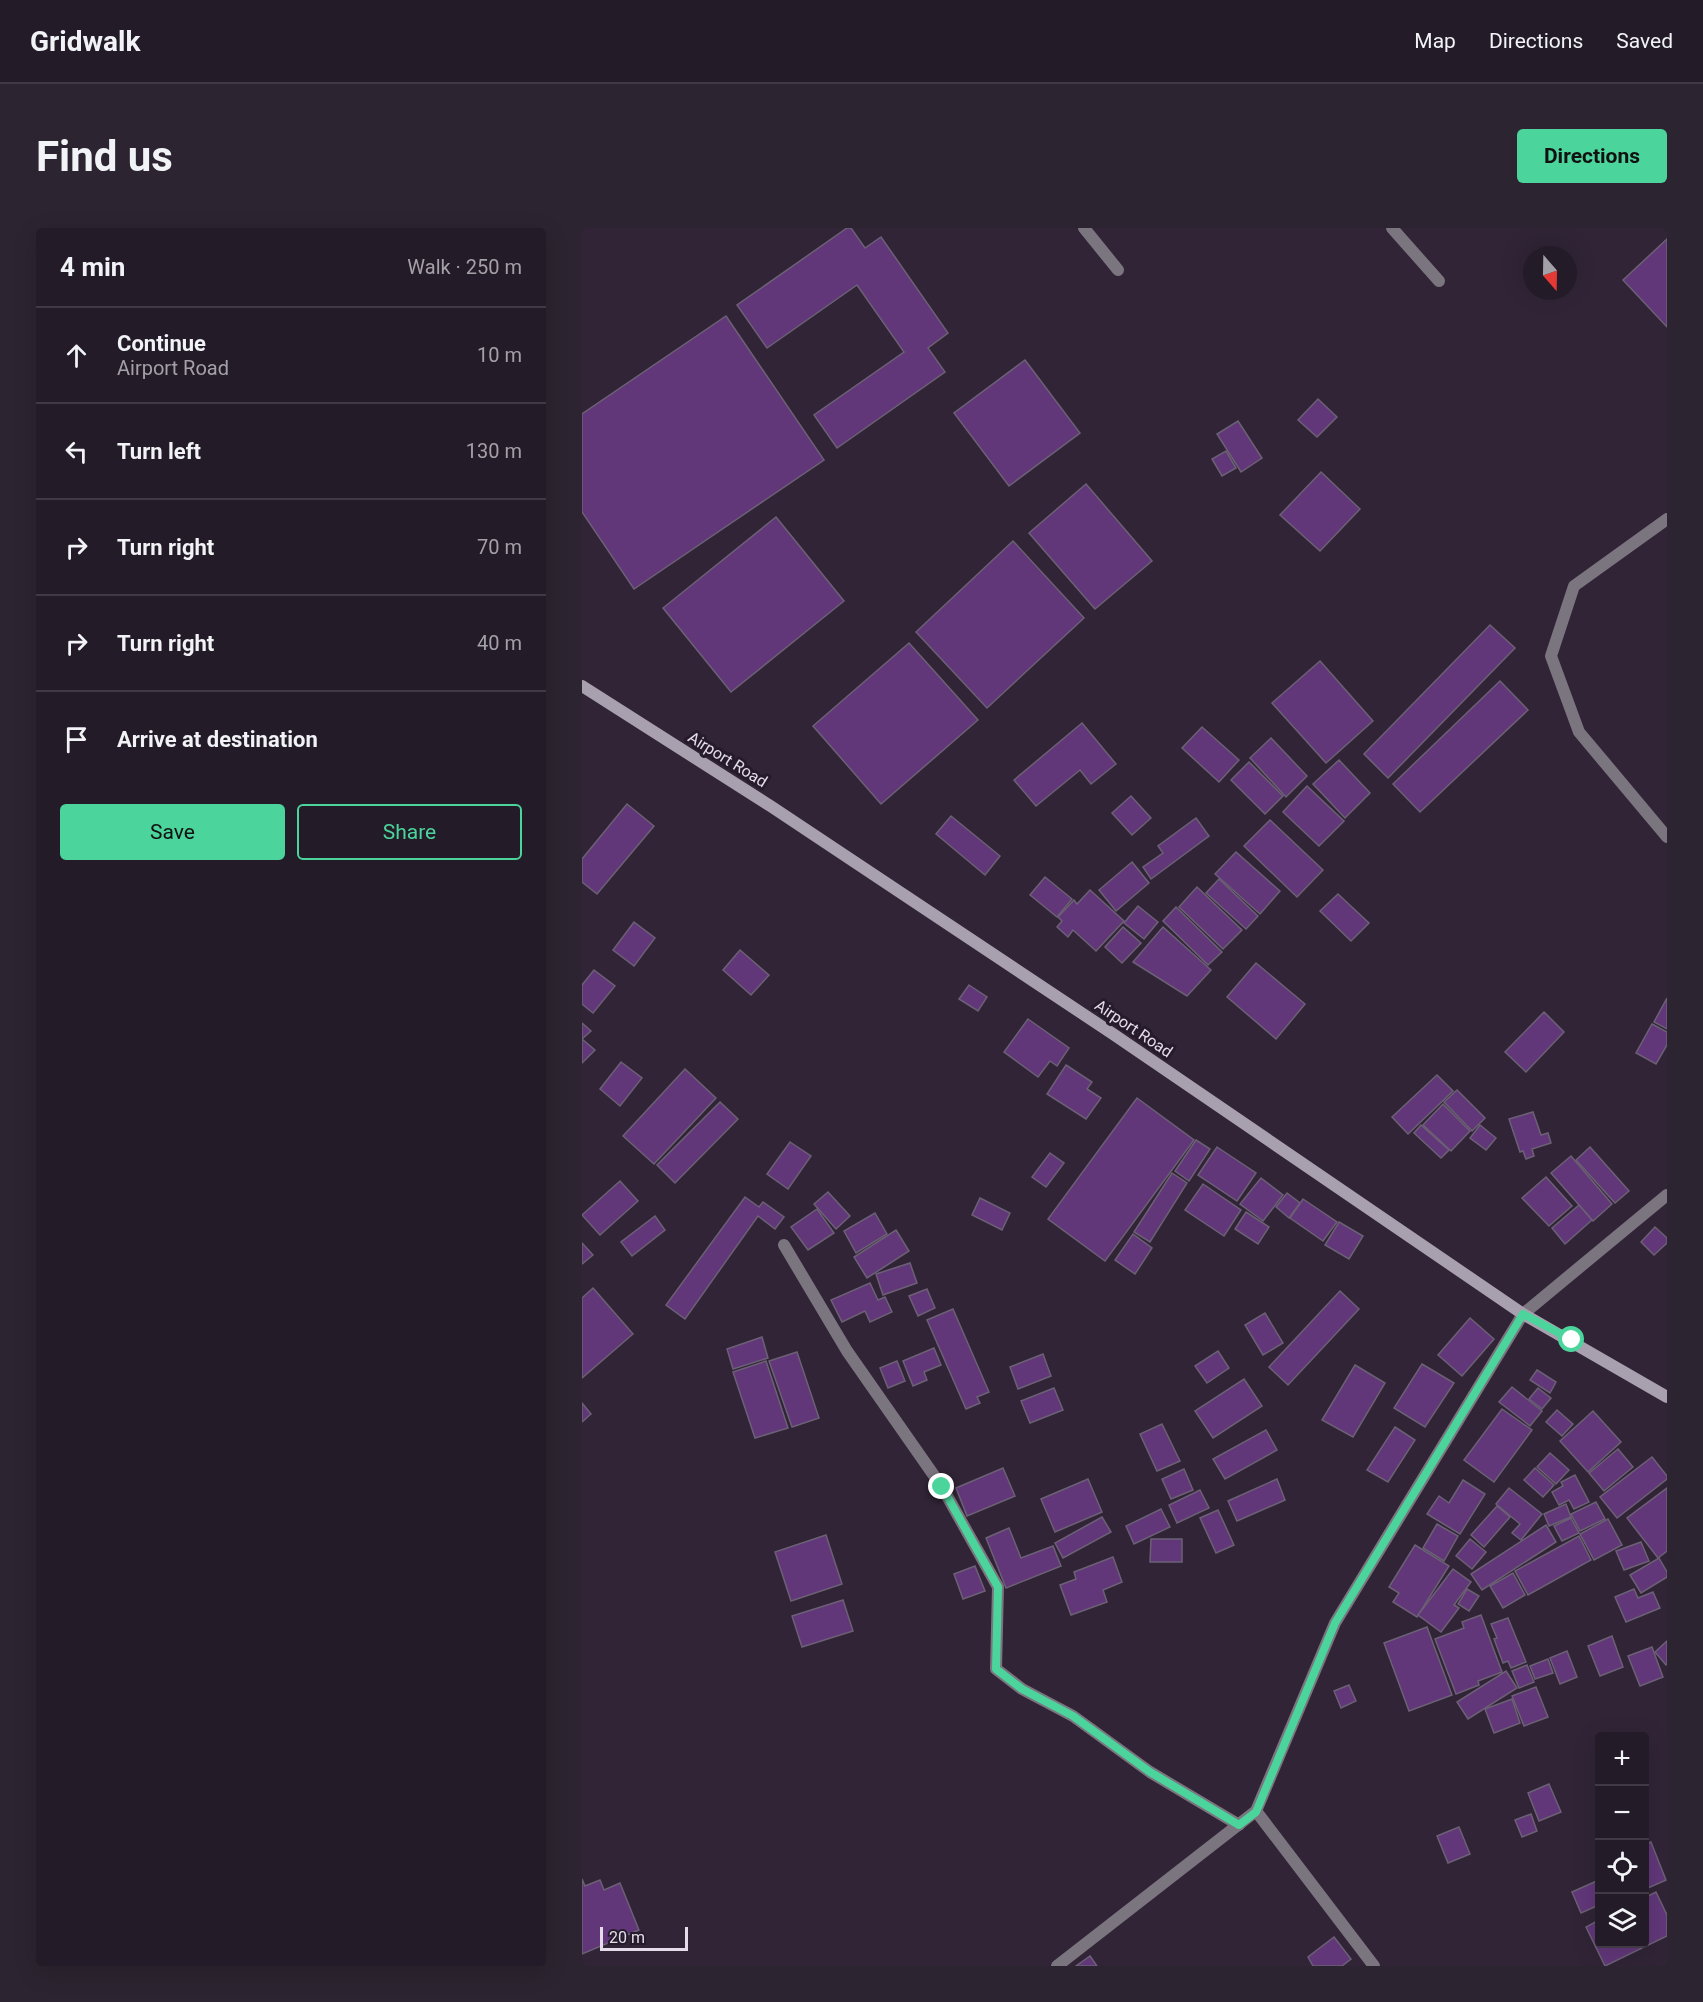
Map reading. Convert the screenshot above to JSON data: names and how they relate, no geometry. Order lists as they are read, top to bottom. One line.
{"streets":{"main road":["Airport Road"]},"scale_bar":"20 m","north":"bottom","page":{"header":"Gridwalk","nav":["Map","Directions","Saved"],"buttons":["Directions",["Save","Share"]],"title":"Find us","heading":["4 min","Walk · 250 m"],"list":[["Continue","Airport Road","10 m"],["Turn left","130 m"],["Turn right","70 m"],["Turn right","40 m"],"Arrive at destination"],"map_buttons":["+","−"],"scale":"20 m"}}
